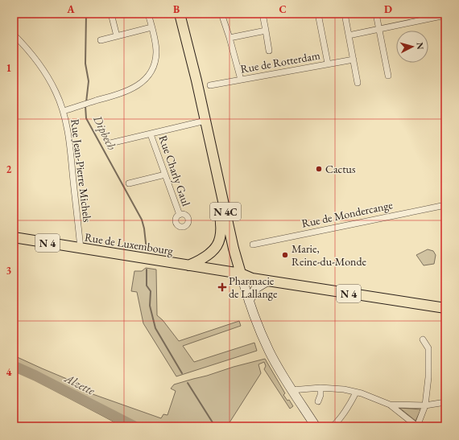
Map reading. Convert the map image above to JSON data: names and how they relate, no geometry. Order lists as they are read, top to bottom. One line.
{"streets":{"main road":["N 4C","N 4","Rue de Luxembourg"],"street":["Rue de Rotterdam","Rue Jean-Pierre Michels","Rue Charly Gaul","Rue de Mondercange"]},"crossings":[["Rue Jean-Pierre Michels","Rue de Luxembourg"],["N 4C","Rue de Luxembourg"]],"water":["Dipbech","Alzette"],"places":{"other":["Cactus","Marie, Reine-du-Monde"],"health":["Pharmacie de Lallange"]},"north":"right","grid":{"columns":["A","B","C","D"],"rows":["1","2","3","4"]}}
